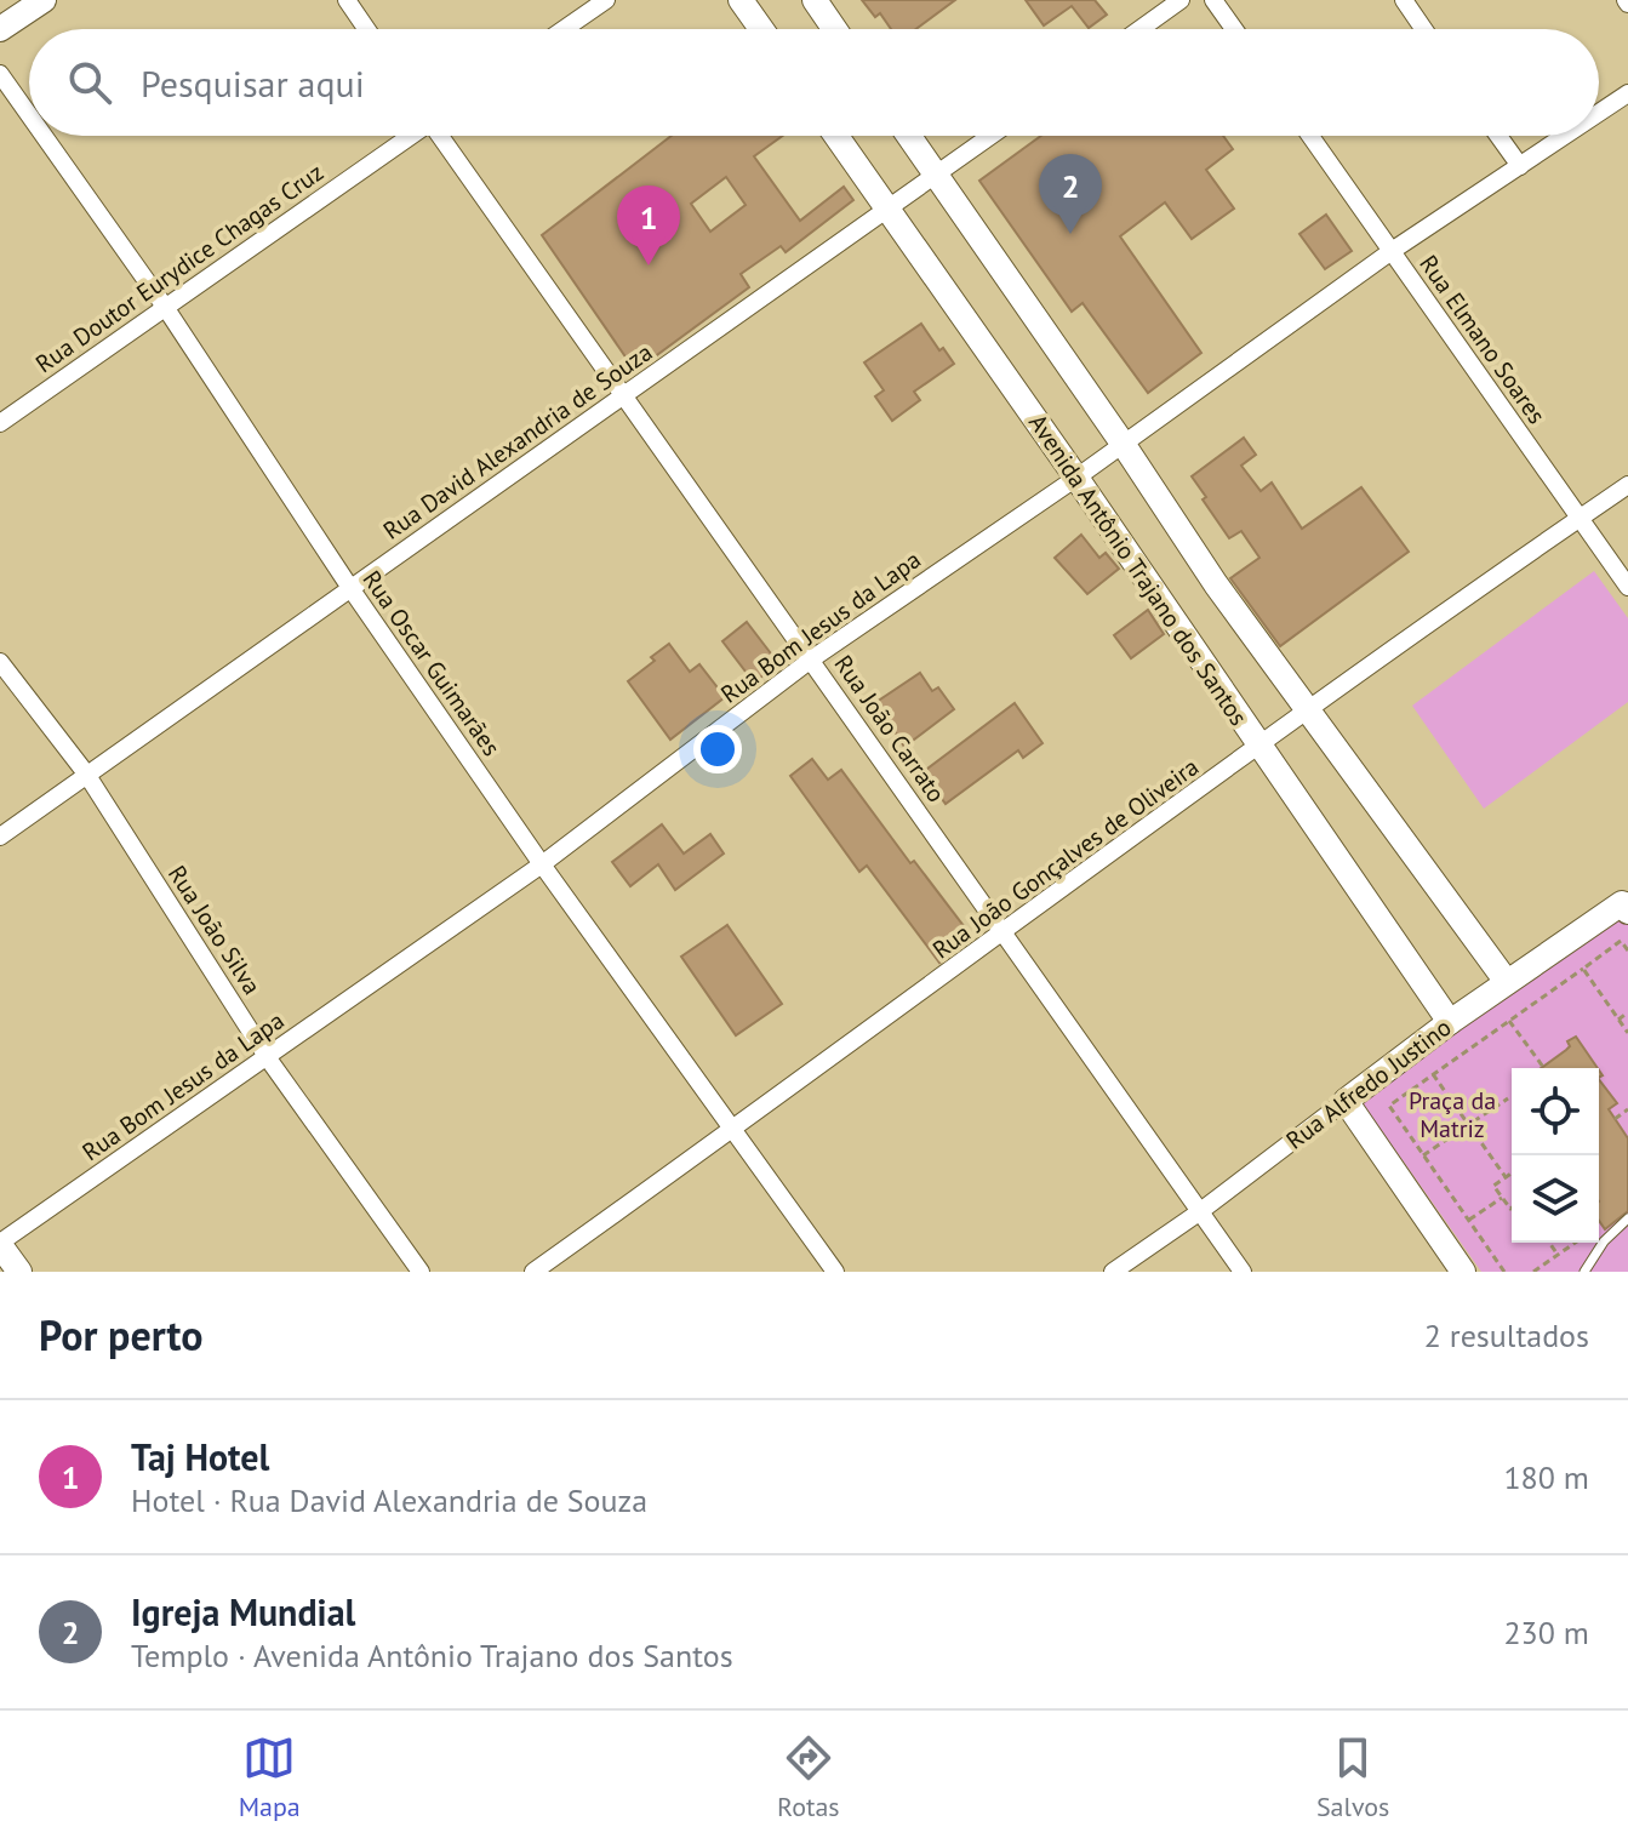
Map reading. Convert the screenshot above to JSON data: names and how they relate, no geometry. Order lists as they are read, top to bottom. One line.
{"streets":{"main road":["Avenida Antônio Trajano dos Santos","Rua Alfredo Justino"],"street":["Rua Doutor Eurydice Chagas Cruz","Rua Elmano Soares","Rua David Alexandria de Souza","Rua Bom Jesus da Lapa","Rua Oscar Guimarães","Rua João Carrato","Rua João Gonçalves de Oliveira","Rua João Silva"]},"crossings":[["Rua Doutor Eurydice Chagas Cruz","Rua Oscar Guimarães"],["Rua Elmano Soares","Rua Bom Jesus da Lapa"],["Rua Elmano Soares","Rua João Gonçalves de Oliveira"],["Rua David Alexandria de Souza","Avenida Antônio Trajano dos Santos"],["Rua David Alexandria de Souza","Rua Oscar Guimarães"],["Rua David Alexandria de Souza","Rua João Carrato"],["Rua David Alexandria de Souza","Rua João Silva"],["Avenida Antônio Trajano dos Santos","Rua Bom Jesus da Lapa"],["Avenida Antônio Trajano dos Santos","Rua João Gonçalves de Oliveira"],["Avenida Antônio Trajano dos Santos","Rua Alfredo Justino"],["Rua Bom Jesus da Lapa","Rua Oscar Guimarães"],["Rua Bom Jesus da Lapa","Rua João Carrato"],["Rua Bom Jesus da Lapa","Rua João Silva"],["Rua Oscar Guimarães","Rua João Gonçalves de Oliveira"],["Rua João Carrato","Rua João Gonçalves de Oliveira"],["Rua João Carrato","Rua Alfredo Justino"]],"parks":["Praça da Matriz"],"page":{"search":"Pesquisar aqui","pins":["2","1"],"heading":["Por perto","2 resultados"],"list":[{"mark":"1","name":"Taj Hotel","note":"Hotel · Rua David Alexandria de Souza","value":"180 m"},{"mark":"2","name":"Igreja Mundial","note":"Templo · Avenida Antônio Trajano dos Santos","value":"230 m"}],"nav":["Mapa","Rotas","Salvos"]}}
